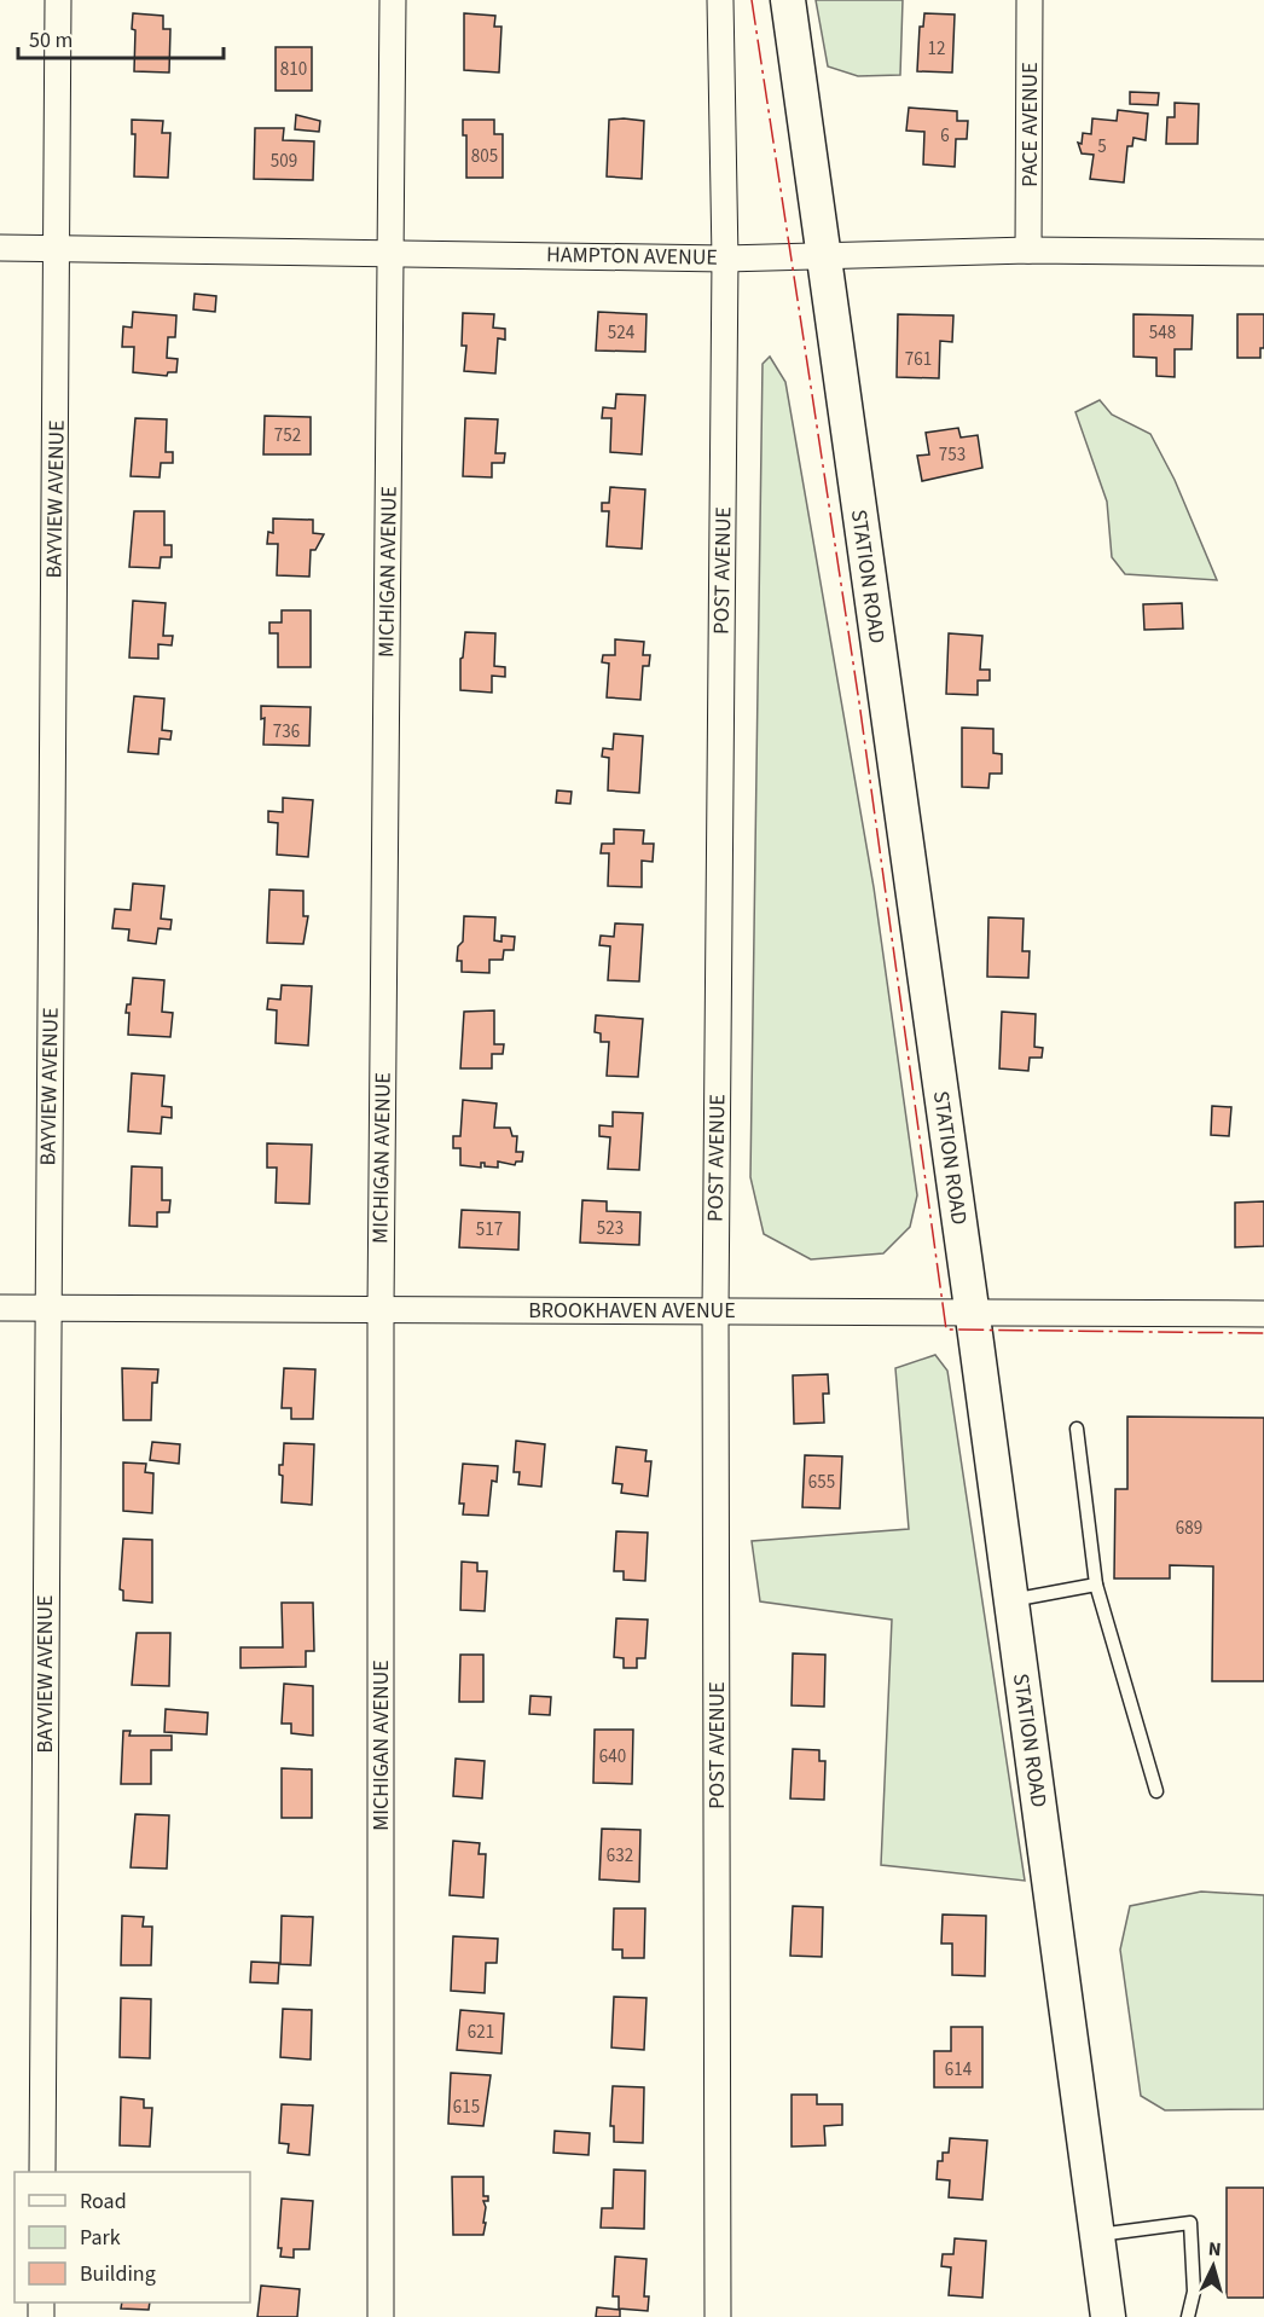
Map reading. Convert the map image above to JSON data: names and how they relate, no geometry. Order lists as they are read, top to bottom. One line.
{"streets":{"main road":["STATION ROAD"],"street":["PACE AVENUE","HAMPTON AVENUE","BAYVIEW AVENUE","POST AVENUE","MICHIGAN AVENUE","BROOKHAVEN AVENUE"]},"crossings":[["PACE AVENUE","HAMPTON AVENUE"],["HAMPTON AVENUE","BAYVIEW AVENUE"],["HAMPTON AVENUE","POST AVENUE"],["HAMPTON AVENUE","MICHIGAN AVENUE"],["HAMPTON AVENUE","STATION ROAD"],["BAYVIEW AVENUE","BROOKHAVEN AVENUE"],["POST AVENUE","BROOKHAVEN AVENUE"],["MICHIGAN AVENUE","BROOKHAVEN AVENUE"],["STATION ROAD","BROOKHAVEN AVENUE"]],"house_numbers":["12","810","6","5","805","509","524","548","761","752","753","736","523","517","655","689","640","632","621","614","615"],"legend":["Road","Park","Building"],"scale_bar":"50 m","north":"top"}
